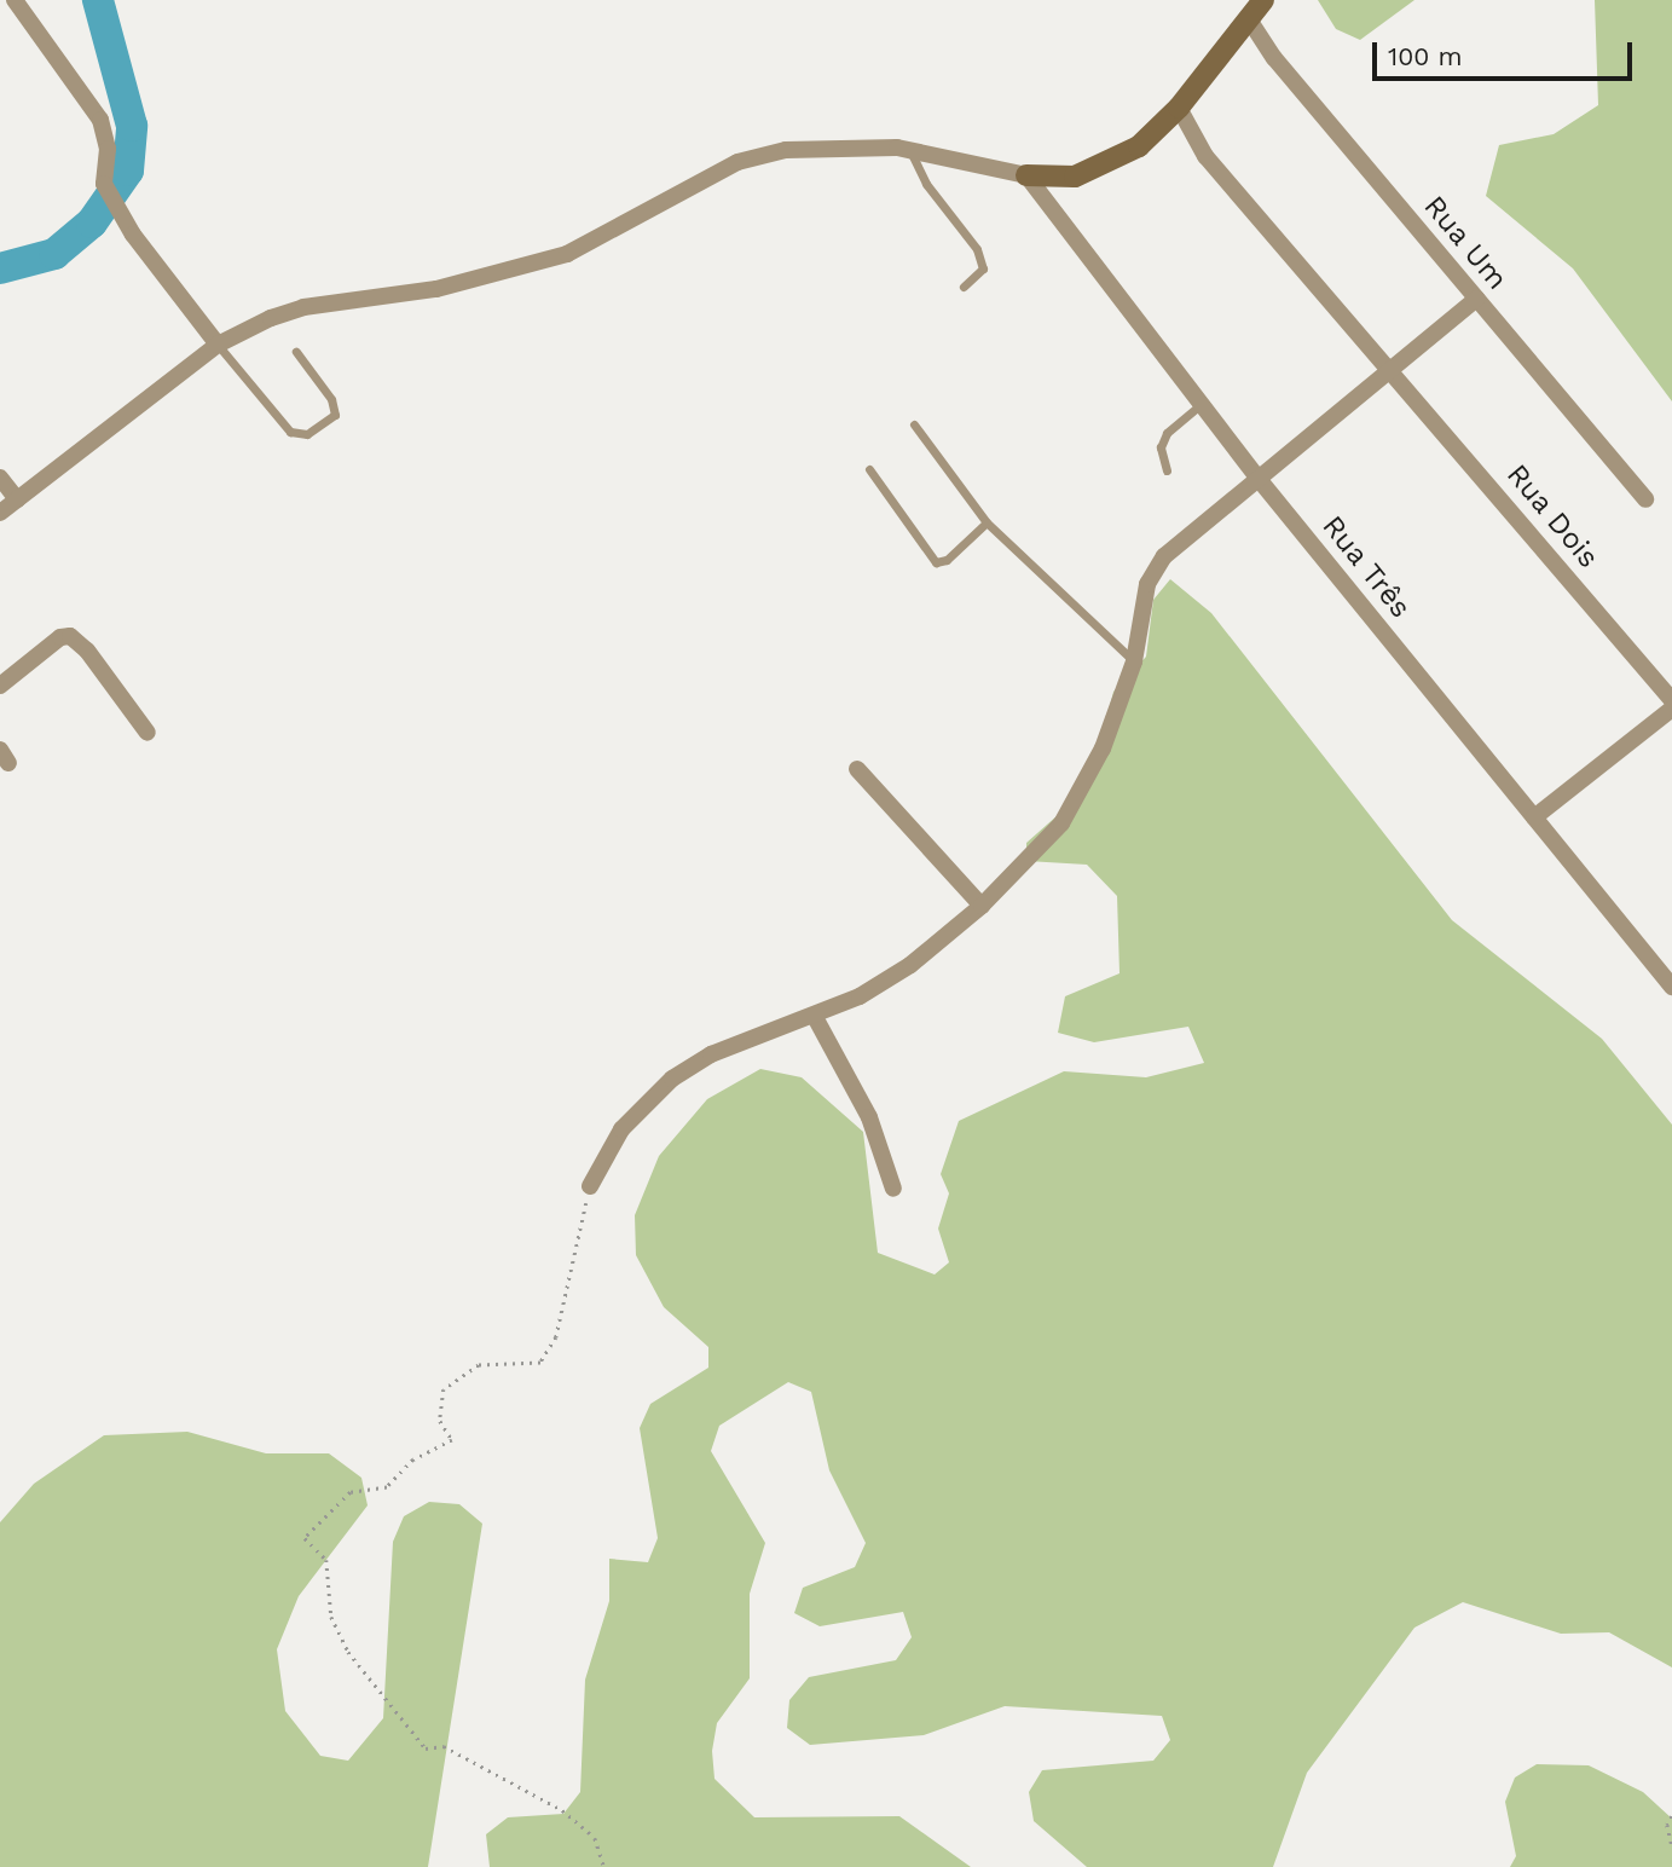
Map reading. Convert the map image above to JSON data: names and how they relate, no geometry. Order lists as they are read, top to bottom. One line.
{"streets":{"street":["Rua Um","Rua Dois","Rua Três"]},"scale_bar":"100 m"}
